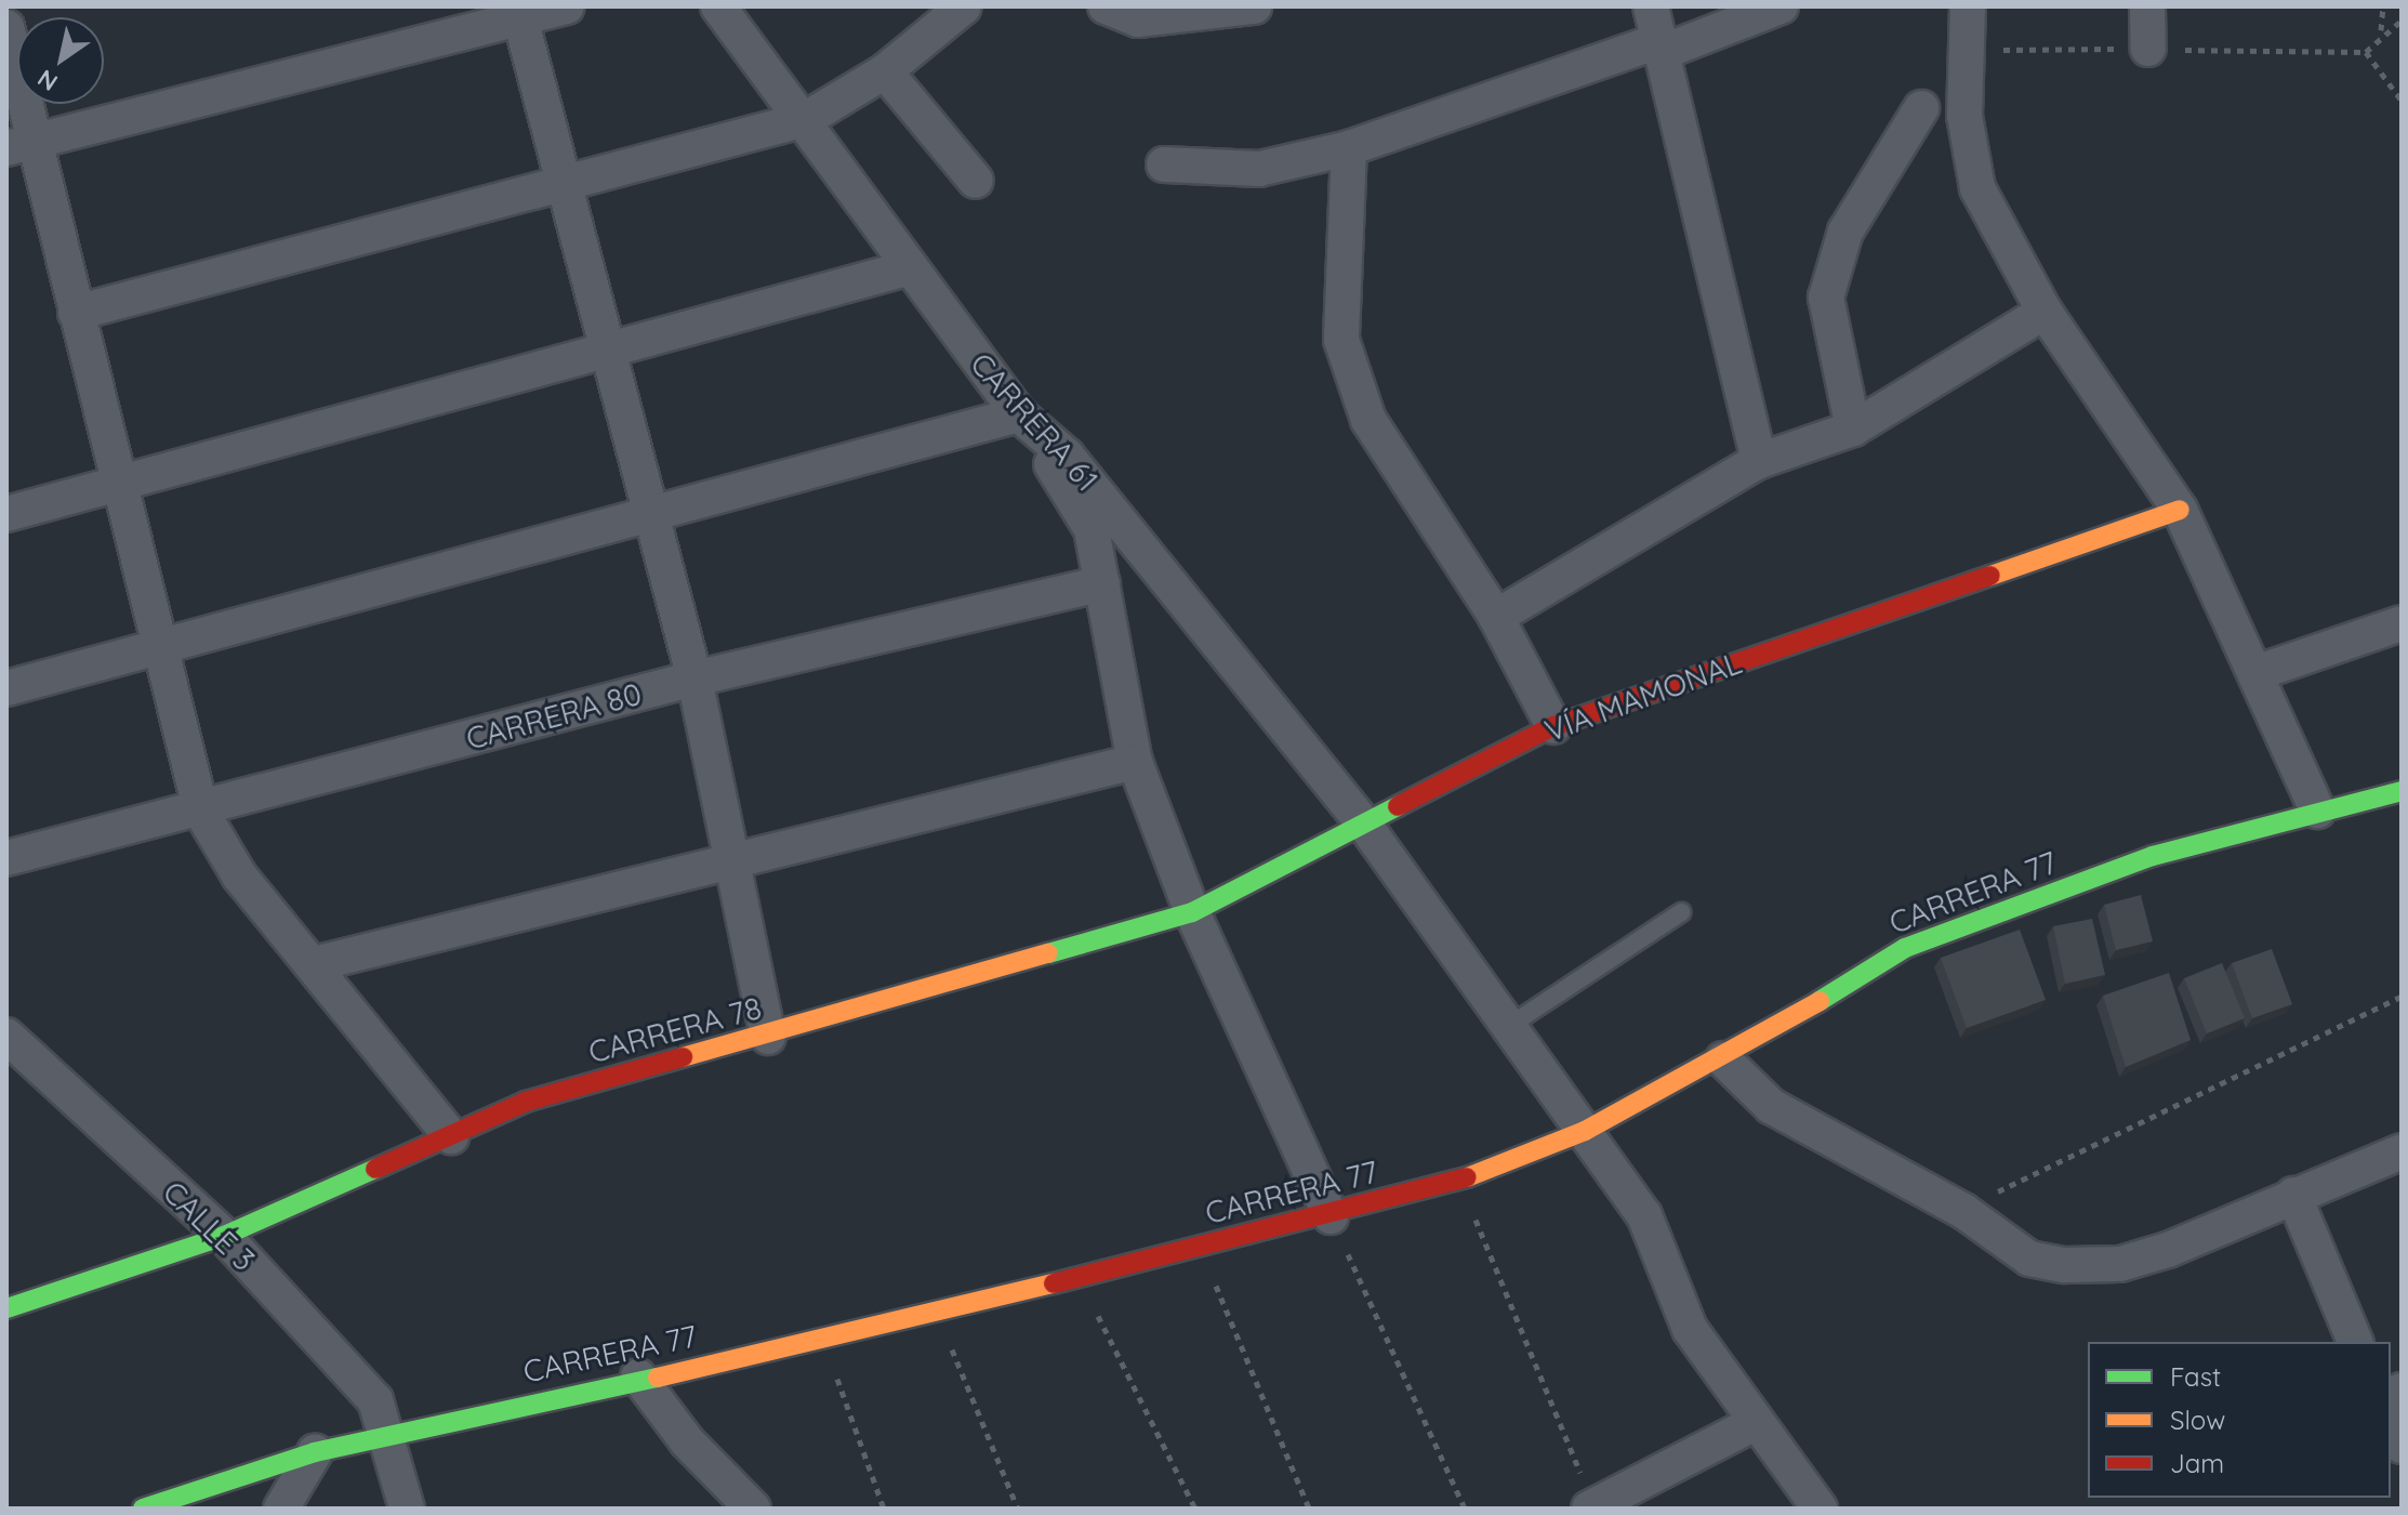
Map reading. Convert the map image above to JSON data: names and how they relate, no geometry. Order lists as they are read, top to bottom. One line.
{"streets":{"street":["CARRERA 61","VÍA MAMONAL","CARRERA 80","CARRERA 77","CARRERA 78","CALLE 3"]},"crossings":[["CARRERA 61","VÍA MAMONAL"],["CARRERA 61","CARRERA 78"],["VÍA MAMONAL","CARRERA 78"],["CARRERA 77","CALLE 3"],["CARRERA 78","CALLE 3"]],"legend":["Fast","Slow","Jam"],"north":"bottom left"}
